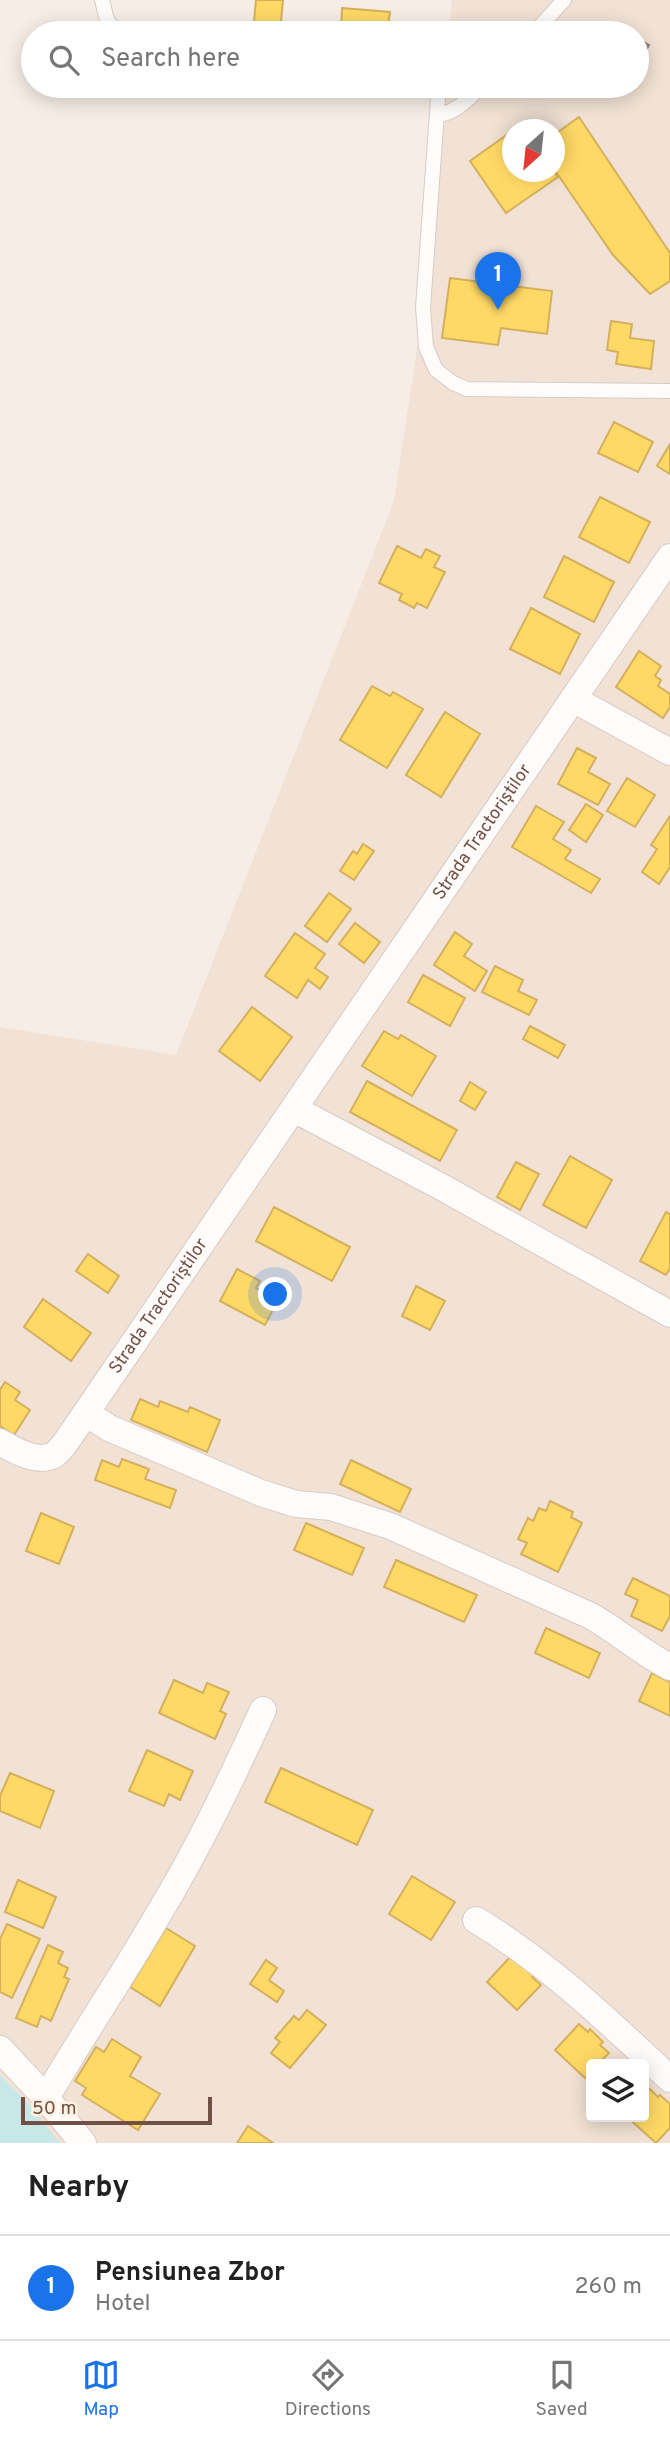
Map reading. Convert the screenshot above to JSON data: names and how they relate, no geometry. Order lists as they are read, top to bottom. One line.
{"streets":{"street":["Strada Tractoriștilor"]},"scale_bar":"50 m","north":"bottom left","page":{"search":"Search here","pins":"1","scale":"50 m","heading":"Nearby","list":[{"mark":"1","name":"Pensiunea Zbor","note":"Hotel","value":"260 m"}],"nav":["Map","Directions","Saved"]}}
